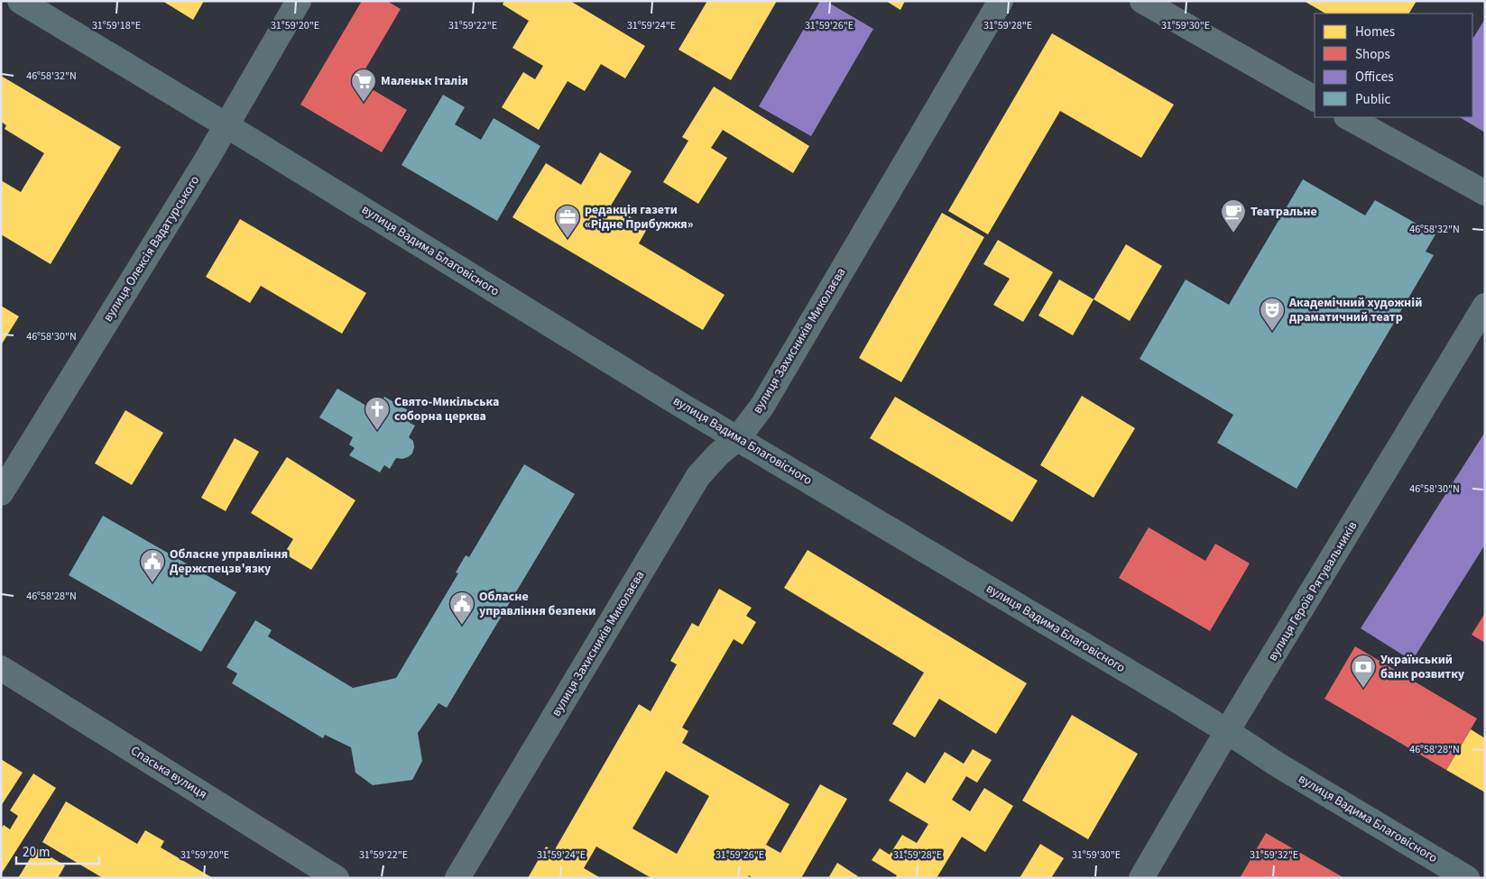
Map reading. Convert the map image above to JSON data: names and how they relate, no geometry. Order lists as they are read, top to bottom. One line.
{"streets":{"main road":["вулиця Вадима Благовісного"],"street":["вулиця Олексія Вадатурського","вулиця Захисників Миколаєва","вулиця Героїв Рятувальників","Спаська вулиця"]},"crossings":[["вулиця Олексія Вадатурського","вулиця Вадима Благовісного"],["вулиця Вадима Благовісного","вулиця Захисників Миколаєва"],["вулиця Вадима Благовісного","вулиця Героїв Рятувальників"]],"places":{"supermarket":["Маленьк Італія"],"cafe":["Театральне"],"office":["редакція газети «Рідне Прибужжя»"],"theatre":["Академічний художній драматичний театр"],"church":["Свято-Микільська соборна церква"],"public building":["Обласне управління Держспецзв'язку","Обласне управління безпеки"],"bank":["Український банк розвитку"]},"legend":["Homes","Shops","Offices","Public"],"scale_bar":"20 m","coordinates":["31°59'18\"E","31°59'20\"E","31°59'22\"E","31°59'24\"E","31°59'26\"E","31°59'28\"E","31°59'30\"E","46°58'32\"N","46°58'30\"N","46°58'28\"N","31°59'32\"E"]}
